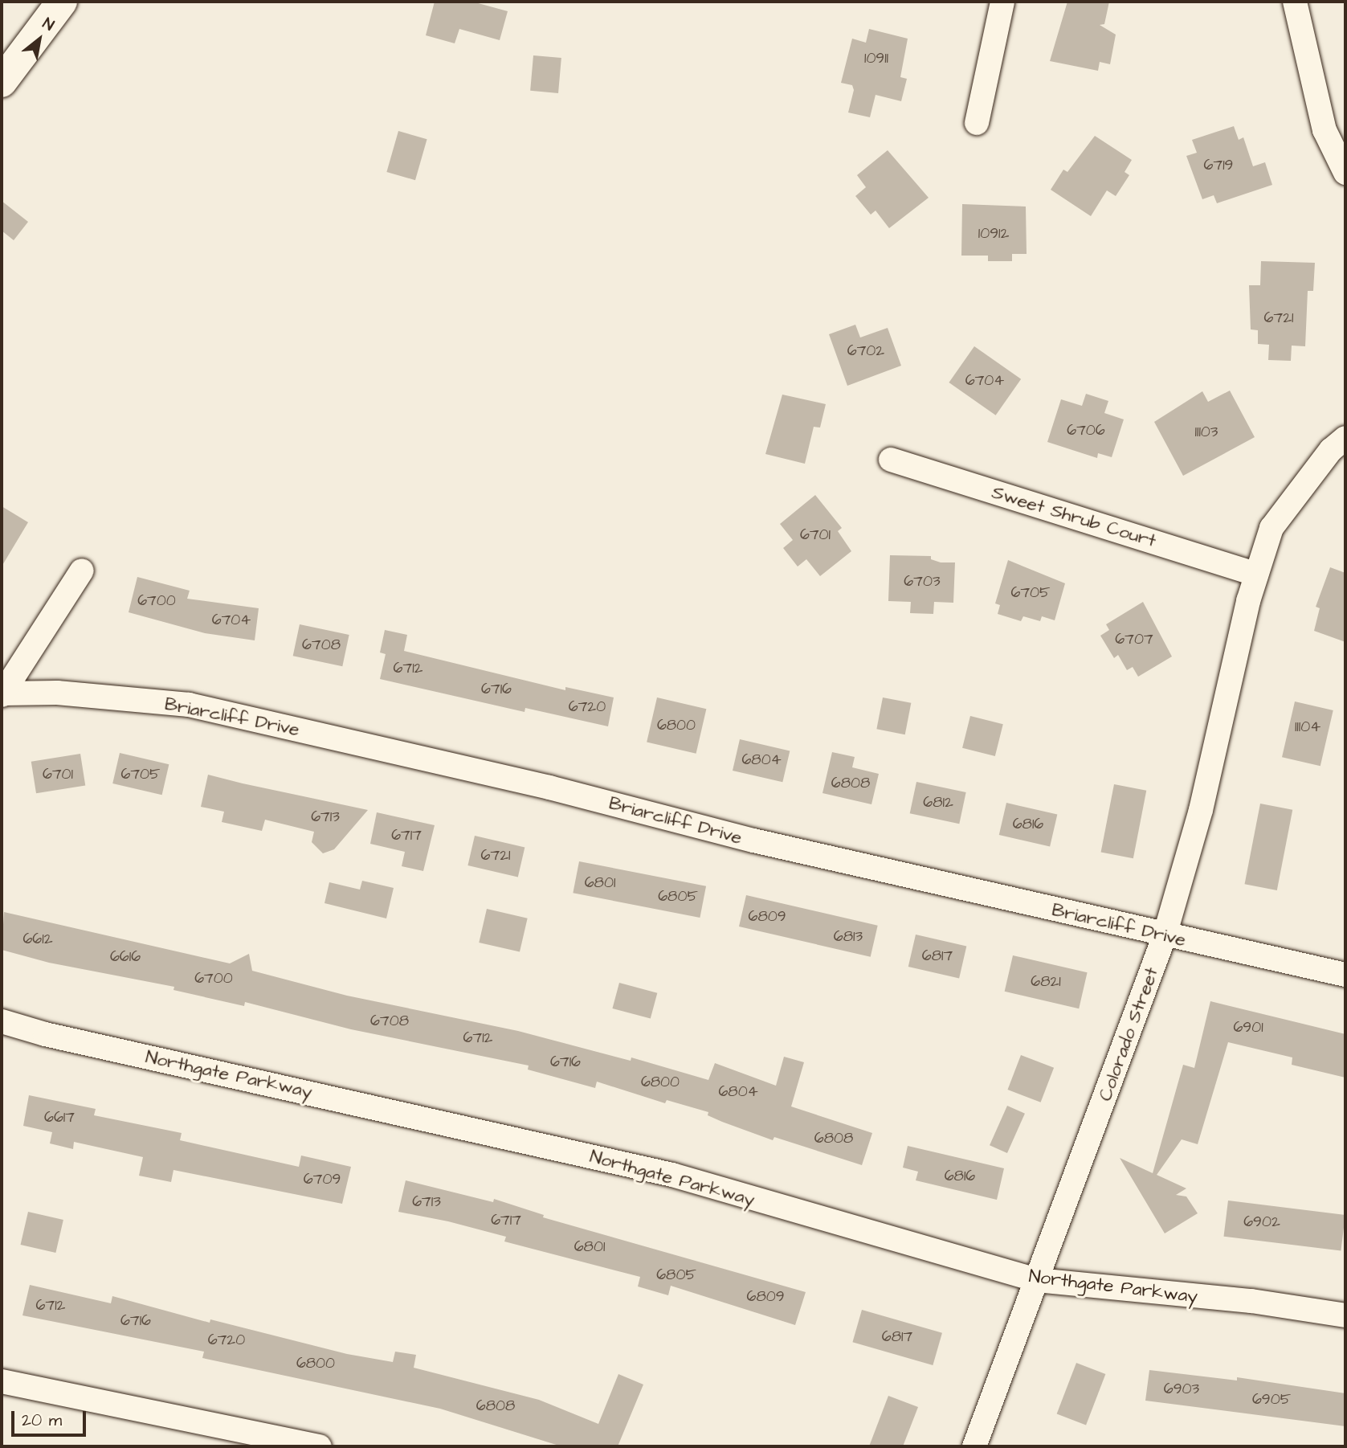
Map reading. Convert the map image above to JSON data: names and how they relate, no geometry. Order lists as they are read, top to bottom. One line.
{"streets":{"street":["Sweet Shrub Court","Briarcliff Drive","Colorado Street","Northgate Parkway"]},"crossings":[["Sweet Shrub Court","Colorado Street"],["Briarcliff Drive","Colorado Street"],["Colorado Street","Northgate Parkway"]],"house_numbers":["10911","6719","10912","6721","6702","6704","6706","11103","6701","6703","6705","6700","6704","6707","6708","6712","6716","6720","6800","11104","6804","6701","6705","6808","6812","6713","6816","6717","6721","6801","6805","6809","6813","6612","6817","6616","6700","6821","6708","6901","6712","6716","6800","6804","6617","6808","6816","6709","6713","6717","6902","6801","6805","6809","6712","6716","6817","6720","6800","6903","6905","6808"],"scale_bar":"20 m","north":"top right"}
